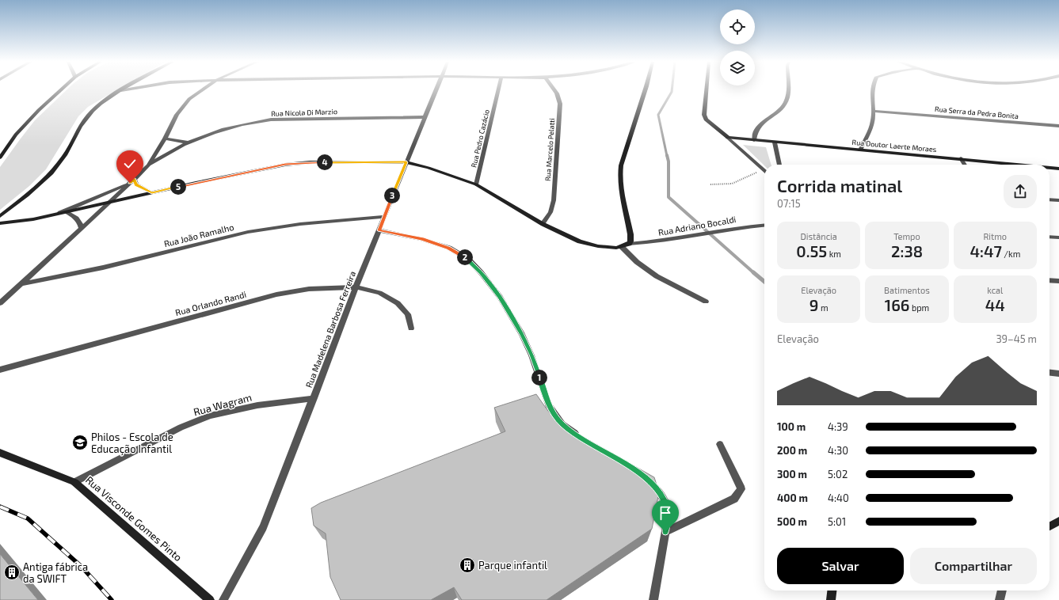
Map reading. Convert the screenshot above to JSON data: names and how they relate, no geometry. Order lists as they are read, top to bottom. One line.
{"streets":{"street":["Rua Nicola Di Marzio","Rua Serra da Pedra Bonita","Rua Pedro Cazácio","Rua Doutor Laerte Moraes","Rua Marcelo Pelatti","Rua Adriano Bocaldi","Rua João Ramalho","Rua Orlando Randi","Rua Madelena Barbosa Ferreira","Rua Wagram","Rua Visconde Gomes Pinto"]},"crossings":[["Rua Nicola Di Marzio","Rua Madelena Barbosa Ferreira"],["Rua João Ramalho","Rua Madelena Barbosa Ferreira"],["Rua Orlando Randi","Rua Madelena Barbosa Ferreira"],["Rua Madelena Barbosa Ferreira","Rua Wagram"],["Rua Wagram","Rua Visconde Gomes Pinto"]],"places":{"school or university":["Philos - Escola de Educação Infantil"],"building":["Parque infantil","Antiga fábrica da SWIFT"]},"page":{"pins":["4","5","3","2","1"],"heading":["Corrida matinal","07:15"],"stats":[["Distância","0.55 km"],["Tempo","2:38"],["Ritmo","4:47 /km"],["Elevação","9 m"],["Batimentos","166 bpm"],["kcal","44"]],"chart":["Elevação","39–45 m"],"list":[{"name":"100 m","note":"4:39"},{"name":"200 m","note":"4:30"},{"name":"300 m","note":"5:02"},{"name":"400 m","note":"4:40"},{"name":"500 m","note":"5:01"}],"buttons":["Salvar","Compartilhar"]}}
